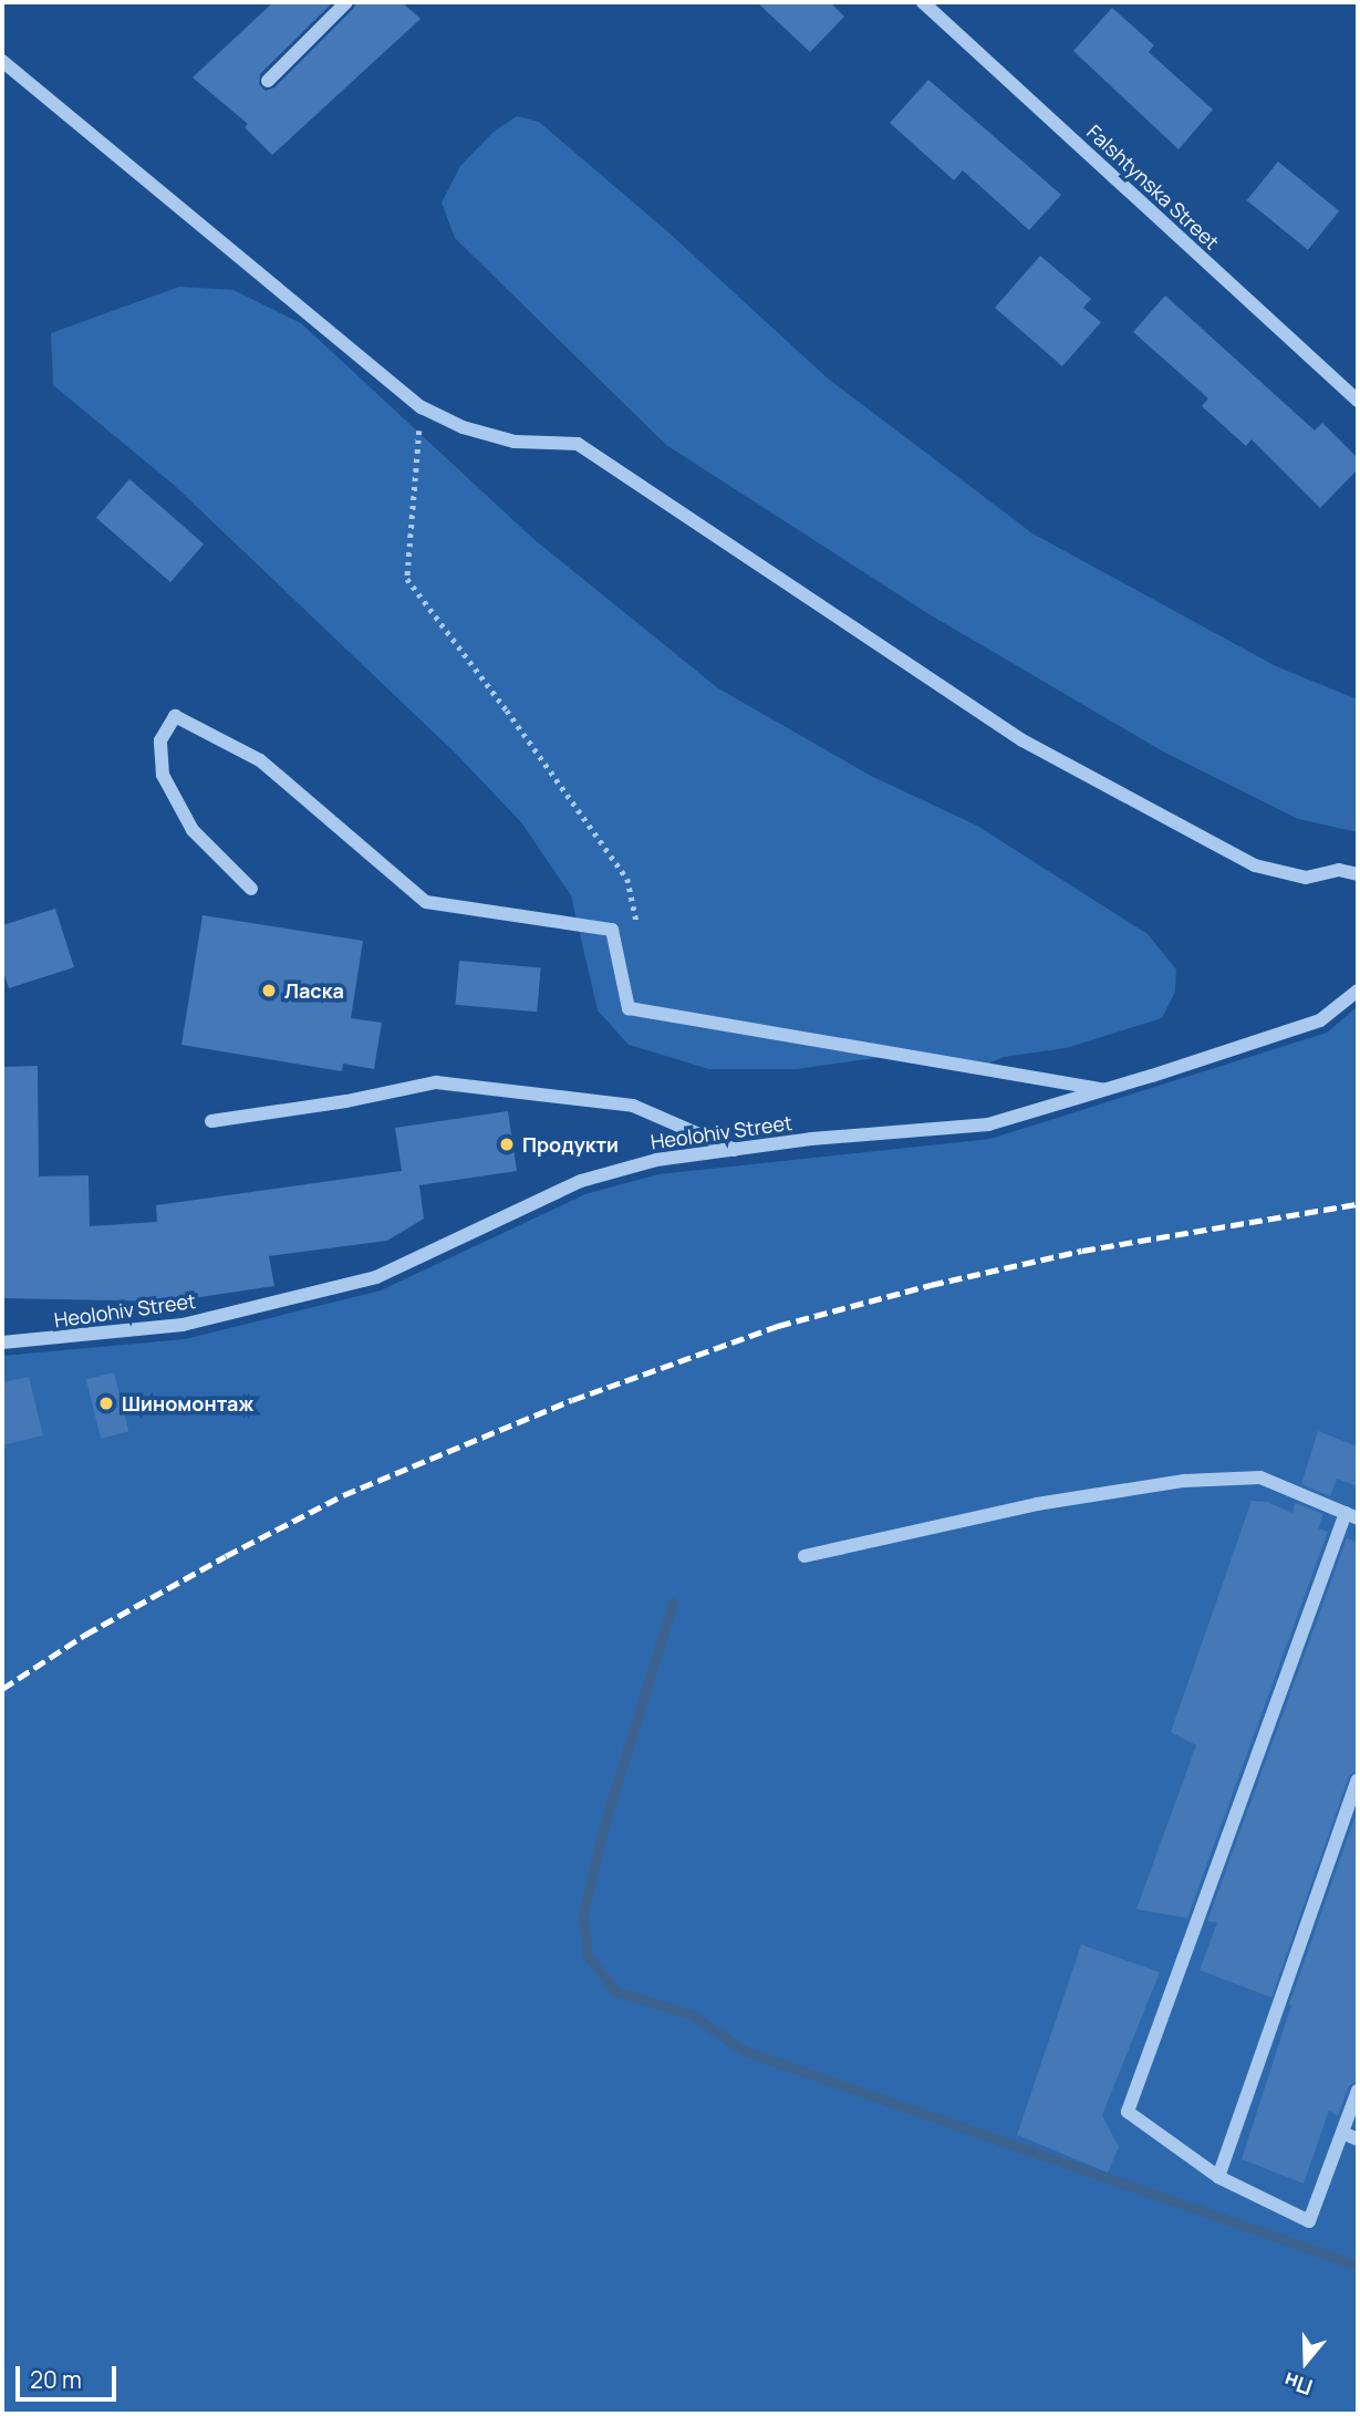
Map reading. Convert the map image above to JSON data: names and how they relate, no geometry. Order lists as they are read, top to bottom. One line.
{"streets":{"street":["Falshtynska Street","Heolohiv Street"]},"places":["Ласка","Продукти","Шиномонтаж"],"scale_bar":"20 m","north":"bottom"}
